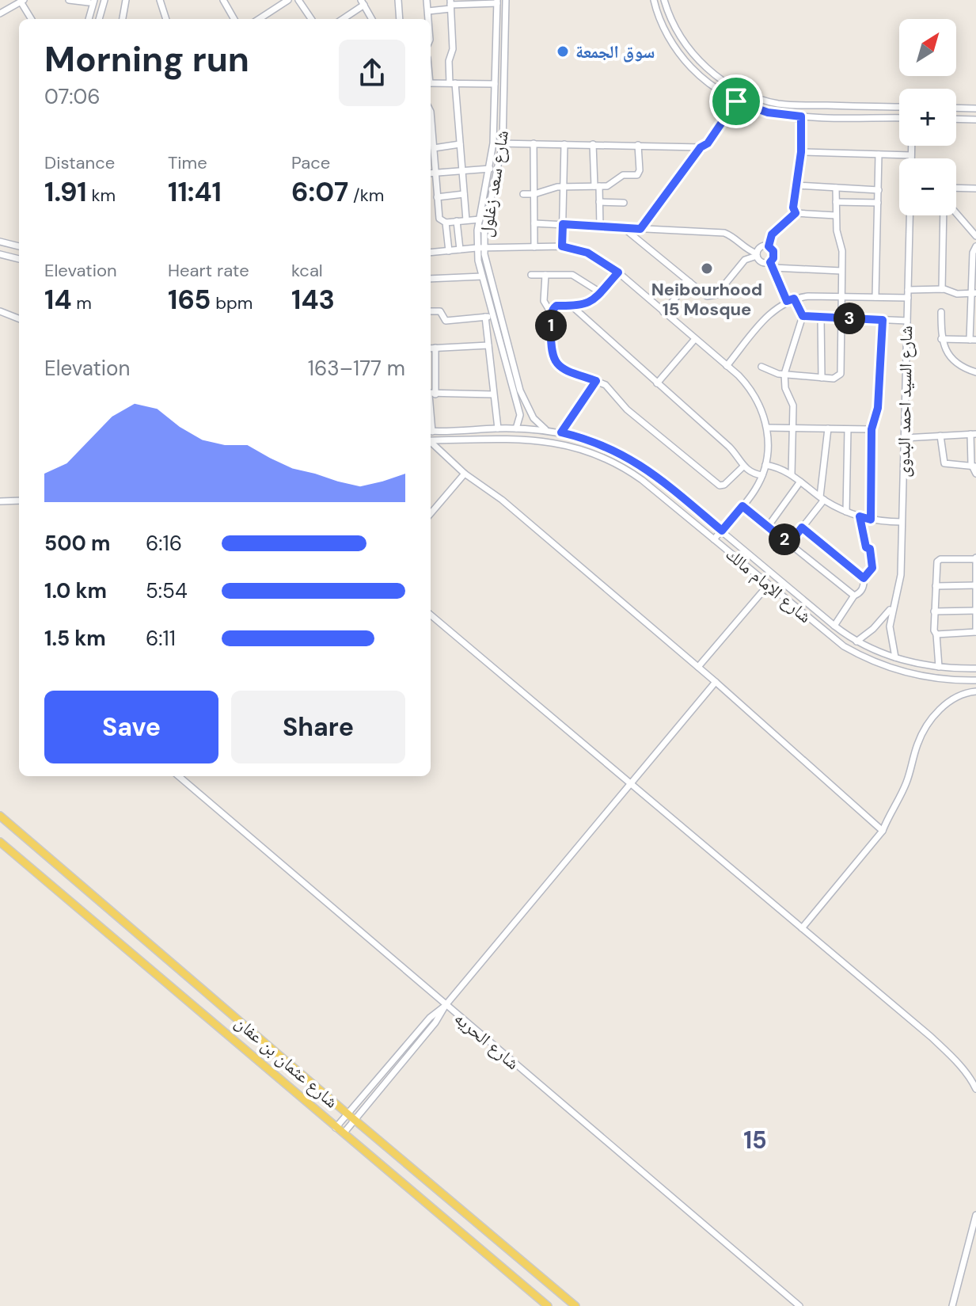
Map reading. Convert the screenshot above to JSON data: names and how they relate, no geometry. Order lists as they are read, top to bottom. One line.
{"streets":{"main road":["شارع عثمان بن عفان"],"street":["شارع سعد زغلول","شارع السيد احمد البدوى","شارع الإمام مالك","شارع الحريه"]},"crossings":[["شارع سعد زغلول","شارع الإمام مالك"],["شارع السيد احمد البدوى","شارع الإمام مالك"]],"districts":["15"],"places":["سوق الجمعة","Neibourhood 15 Mosque"],"north":"top right","page":{"map_buttons":["+","−"],"heading":["Morning run","07:06"],"stats":[["Distance","1.91 km"],["Time","11:41"],["Pace","6:07 /km"],["Elevation","14 m"],["Heart rate","165 bpm"],["kcal","143"]],"pins":["3","1","2"],"chart":["Elevation","163–177 m"],"list":[{"name":"500 m","note":"6:16"},{"name":"1.0 km","note":"5:54"},{"name":"1.5 km","note":"6:11"}],"buttons":["Save","Share"]}}
